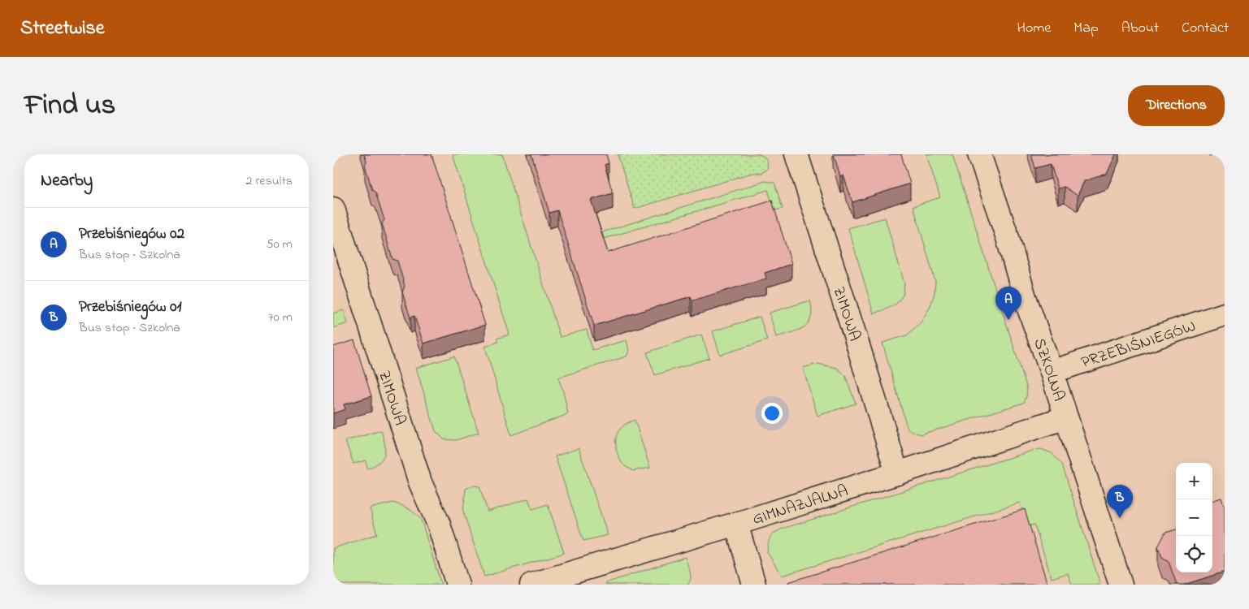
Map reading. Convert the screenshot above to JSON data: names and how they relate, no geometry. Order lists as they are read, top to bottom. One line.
{"streets":{"street":["ZIMOWA","PRZEBIŚNIEGÓW","SZKOLNA","GIMNAZJALNA"]},"crossings":[["ZIMOWA","GIMNAZJALNA"],["PRZEBIŚNIEGÓW","SZKOLNA"],["SZKOLNA","GIMNAZJALNA"]],"page":{"header":"Streetwise","nav":["Home","Map","About","Contact"],"title":"Find us","buttons":"Directions","heading":["Nearby","2 results"],"list":[{"mark":"A","name":"Przebiśniegów 02","note":"Bus stop · Szkolna","value":"50 m"},{"mark":"B","name":"Przebiśniegów 01","note":"Bus stop · Szkolna","value":"70 m"}],"pins":["A","B"],"map_buttons":["+","−"]}}
